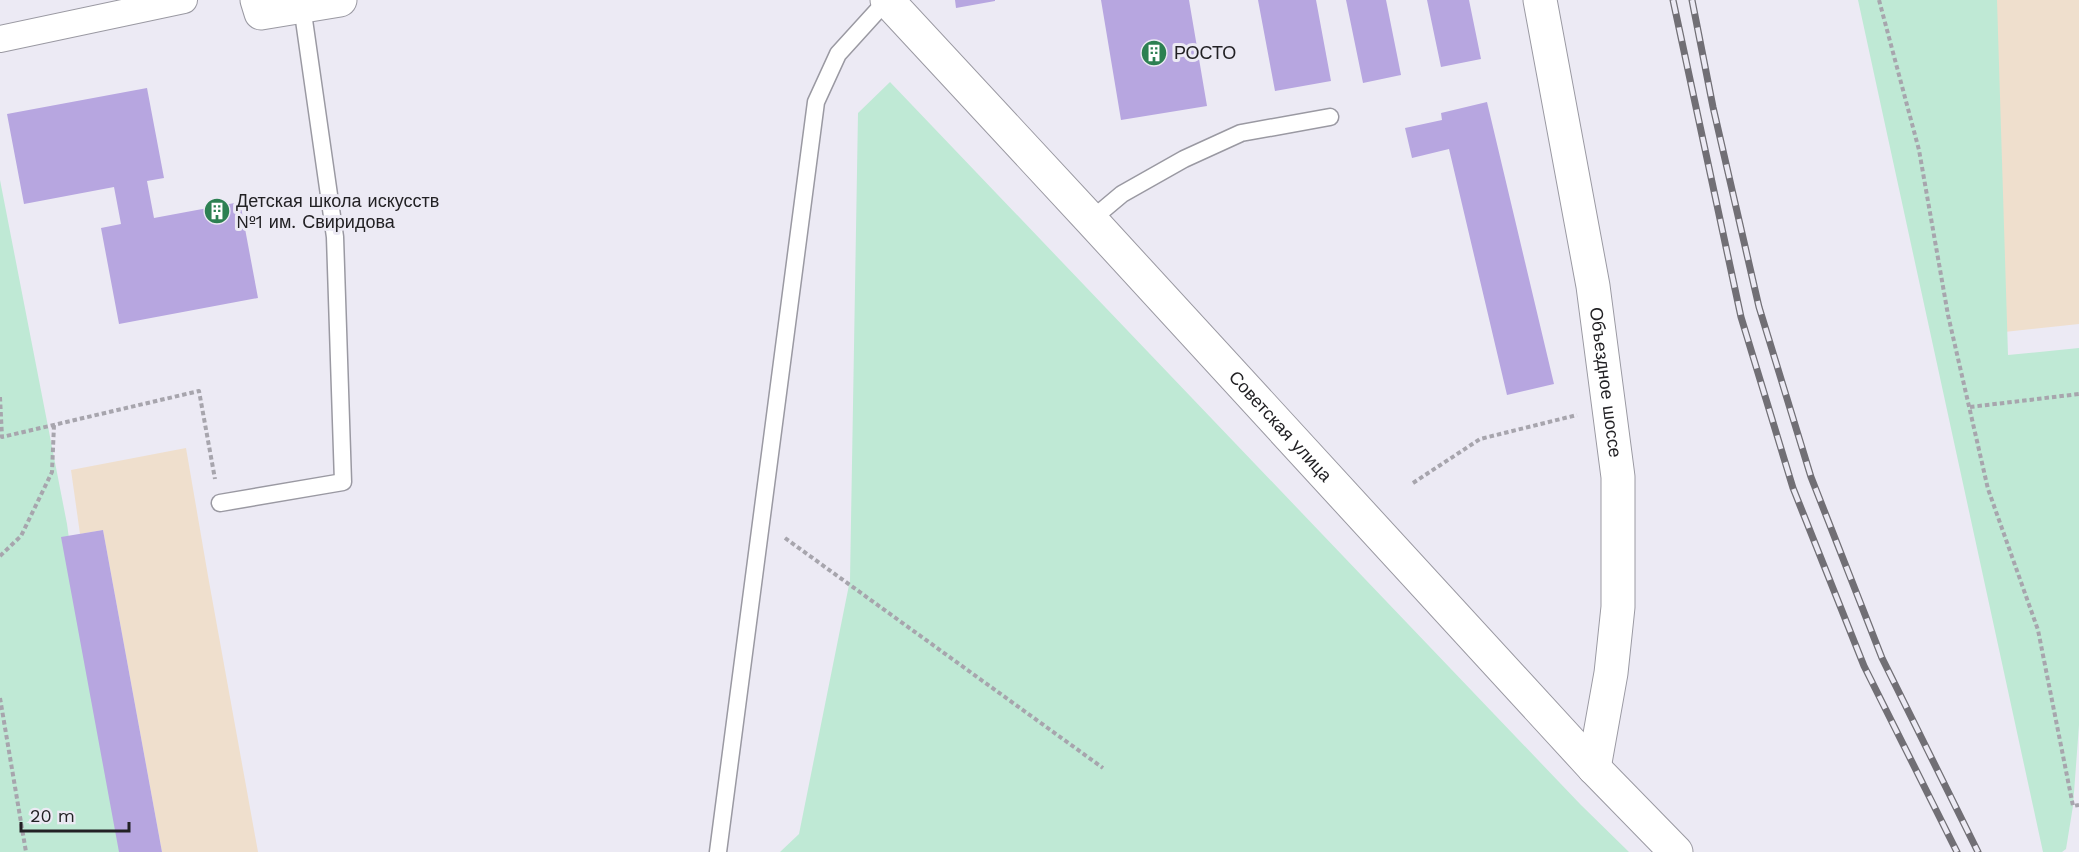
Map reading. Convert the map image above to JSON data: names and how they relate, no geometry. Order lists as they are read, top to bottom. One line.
{"streets":{"main road":["Объездное шоссе","Советская улица"]},"crossings":[["Объездное шоссе","Советская улица"]],"places":{"building":["РОСТО","Детская школа искусств №1 им. Свиридова"]},"scale_bar":"20 m"}
